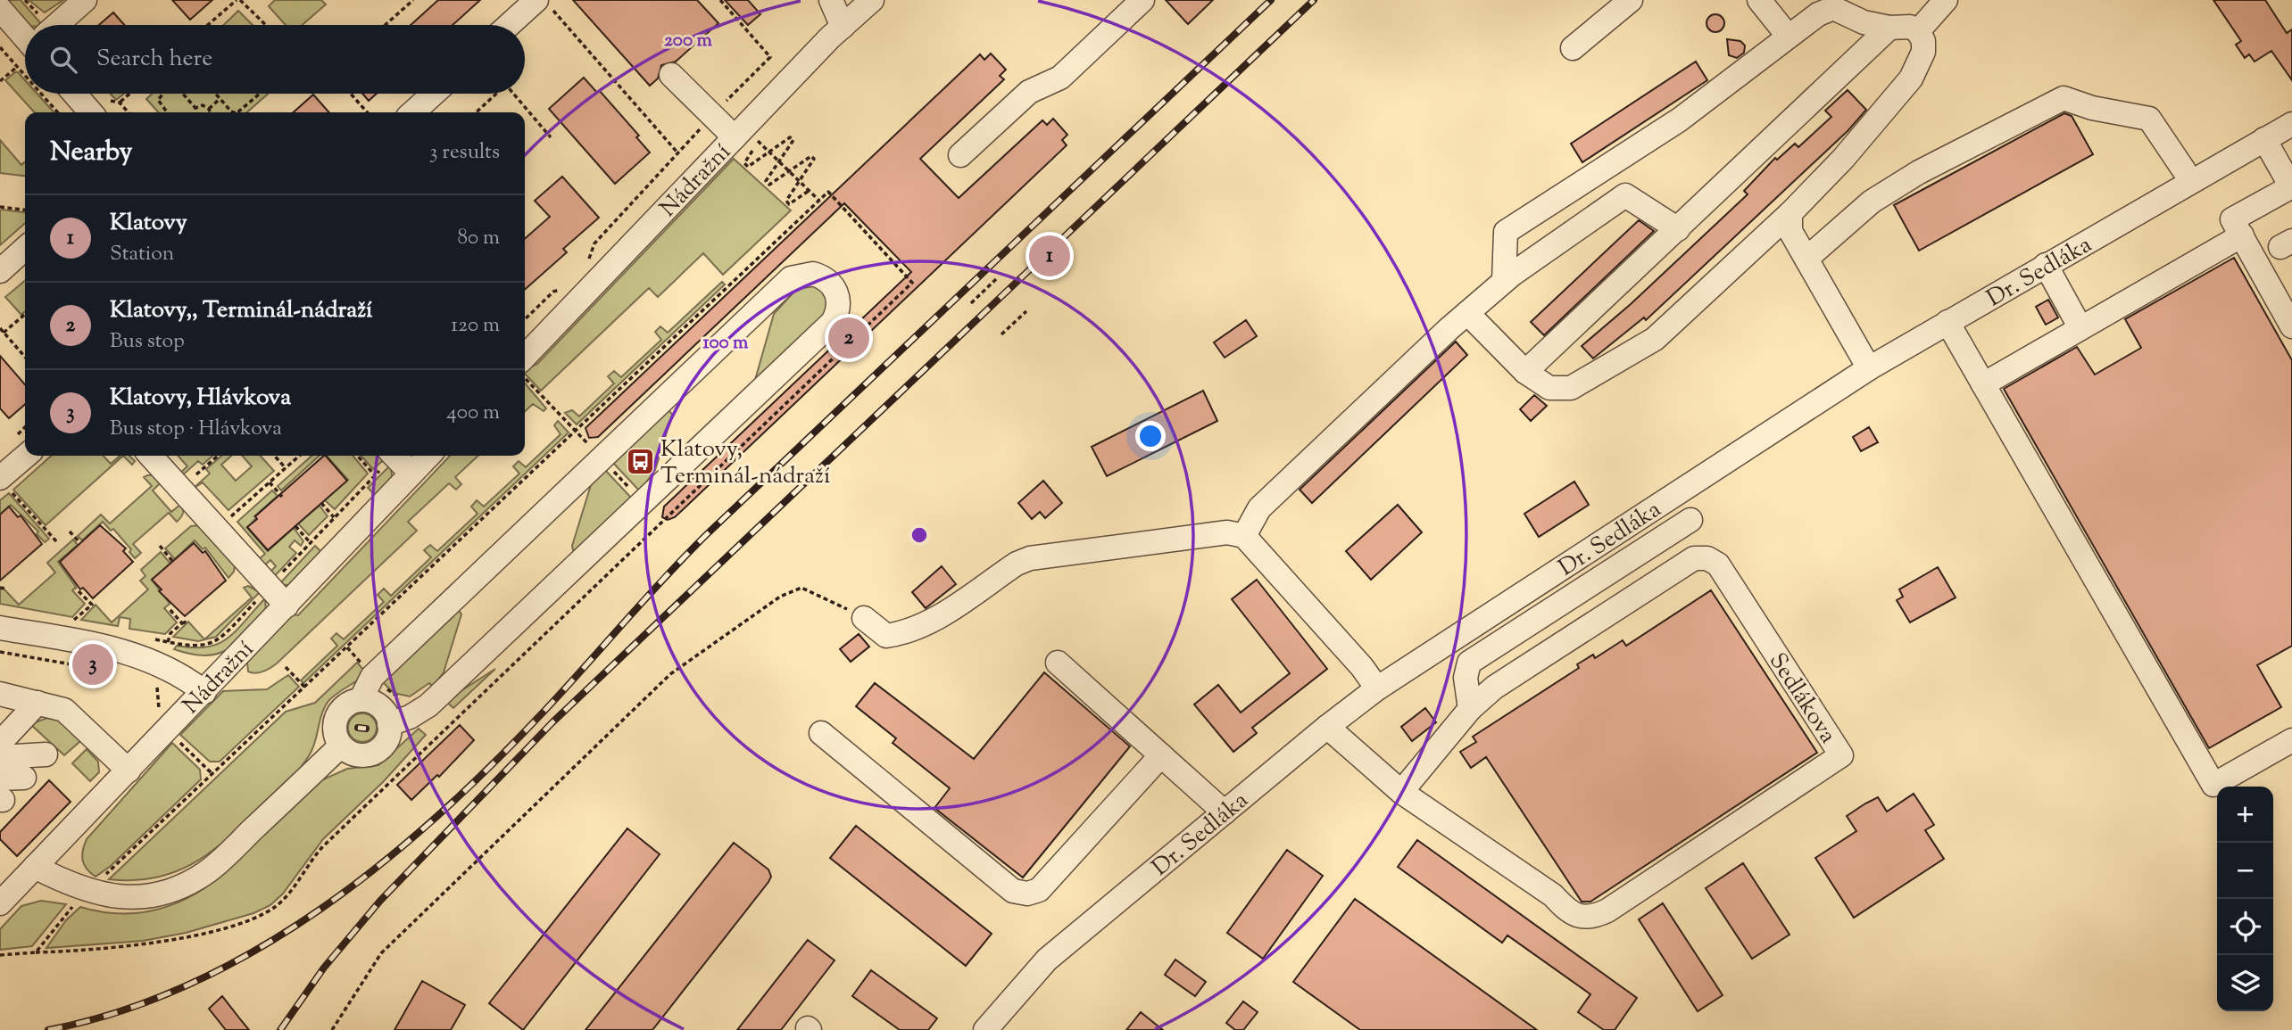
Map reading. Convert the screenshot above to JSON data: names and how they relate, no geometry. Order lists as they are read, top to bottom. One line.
{"streets":{"street":["Nádražní","Dr. Sedláka","Sedlákova"]},"crossings":[["Dr. Sedláka","Sedlákova"]],"places":{"bus stop":["Klatovy, Terminál-nádraží"]},"page":{"search":"Search here","heading":["Nearby","3 results"],"list":[{"mark":"1","name":"Klatovy","note":"Station","value":"80 m"},{"mark":"2","name":"Klatovy,, Terminál-nádraží","note":"Bus stop","value":"120 m"},{"mark":"3","name":"Klatovy, Hlávkova","note":"Bus stop · Hlávkova","value":"400 m"}],"pins":["1","2","3"],"map_buttons":["+","−"]},"rings":["200 m","100 m"]}
